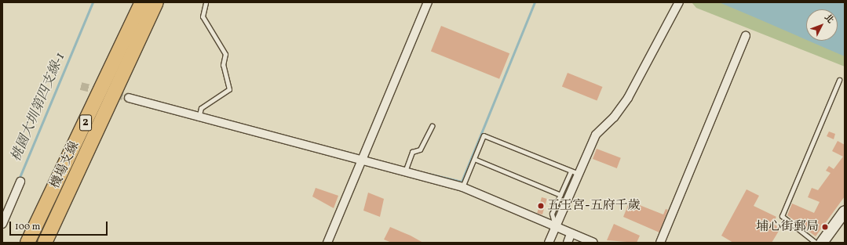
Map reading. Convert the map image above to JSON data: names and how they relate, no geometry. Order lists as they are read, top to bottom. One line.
{"streets":{"highway":["2","機場支線"]},"water":["桃園大圳第四支線-1"],"places":["五王宮-五府千歲","埔心街郵局"],"scale_bar":"100 m","north":"top right"}
